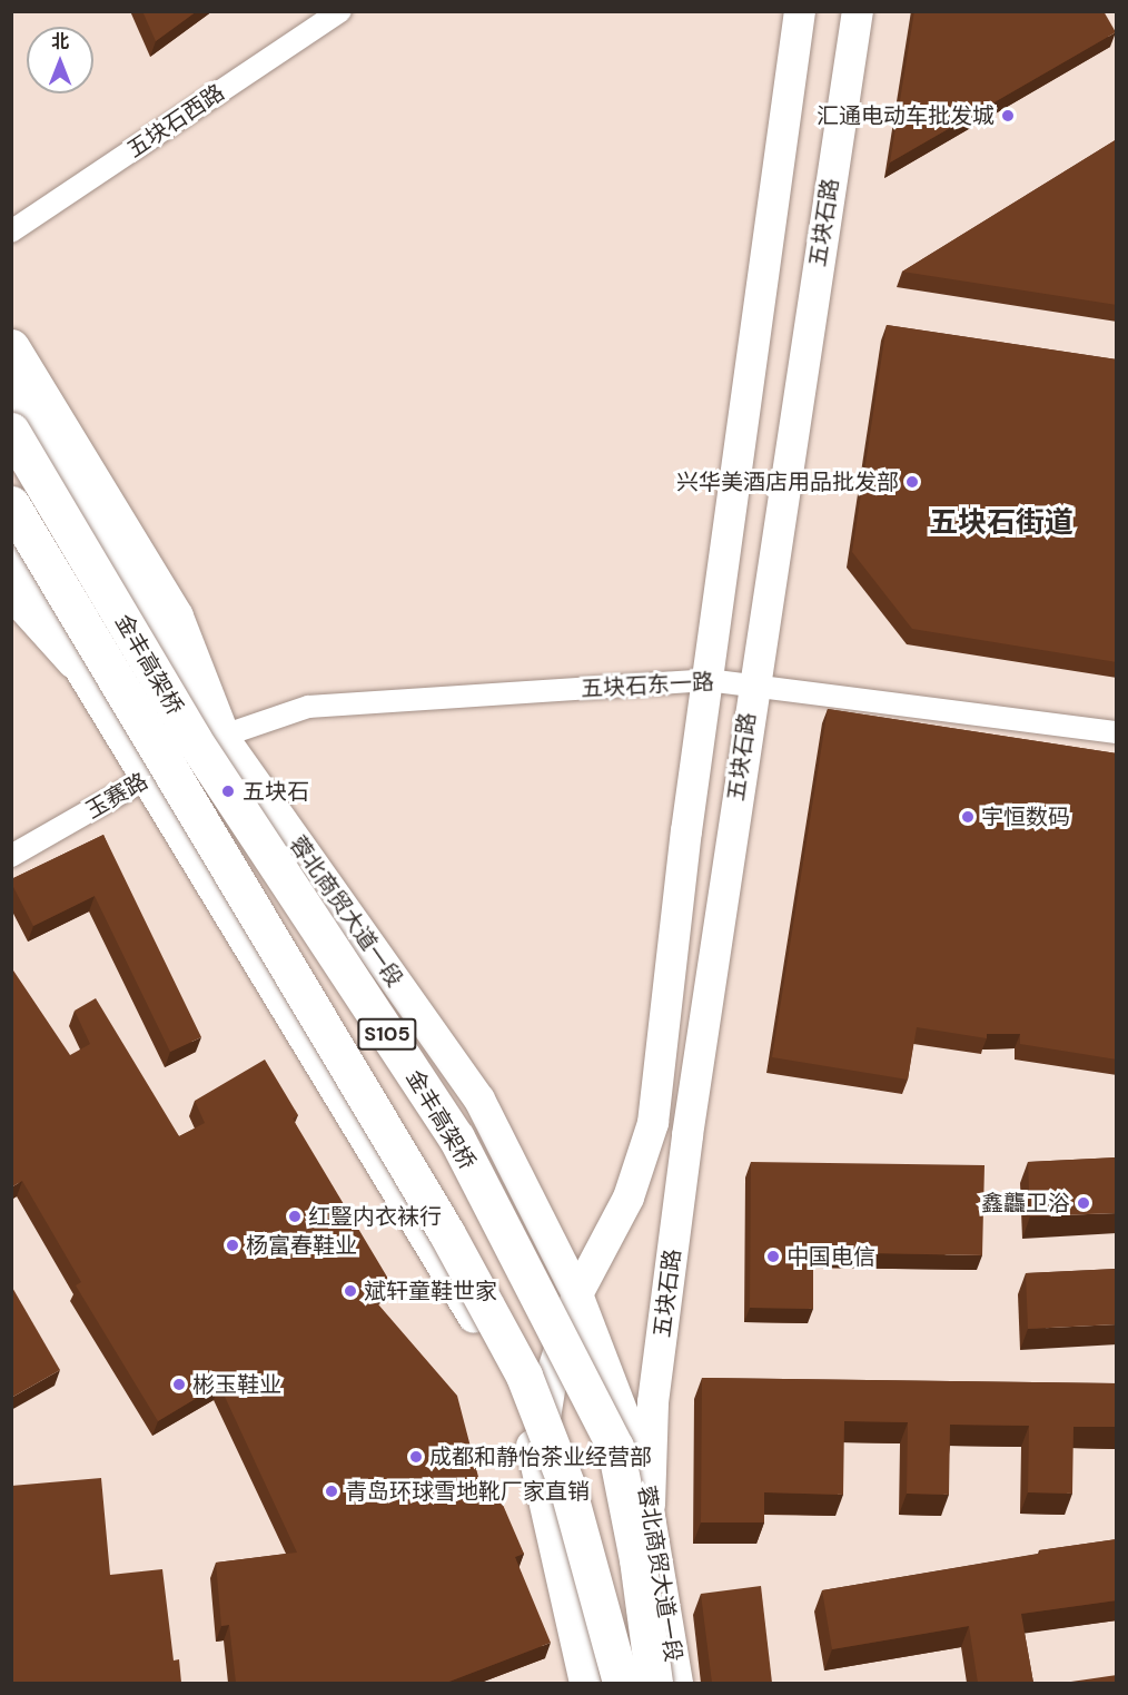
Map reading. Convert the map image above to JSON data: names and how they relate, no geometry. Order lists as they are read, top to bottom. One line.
{"streets":{"highway":["金丰高架桥","S105"],"main road":["五块石路","蓉北商贸大道一段"],"street":["五块石西路","五块石东一路","玉赛路"]},"crossings":[["五块石路","五块石东一路"],["五块石路","蓉北商贸大道一段"],["五块石东一路","玉赛路"],["五块石东一路","蓉北商贸大道一段"],["玉赛路","蓉北商贸大道一段"]],"districts":["五块石街道"],"places":["汇通电动车批发城","兴华美酒店用品批发部","五块石","宇恒数码","鑫龘卫浴","红豎内衣袜行","杨富春鞋业","中国电信","斌轩童鞋世家","彬玉鞋业","成都和静怡茶业经营部","青岛环球雪地靴厂家直销"],"north":"top"}
